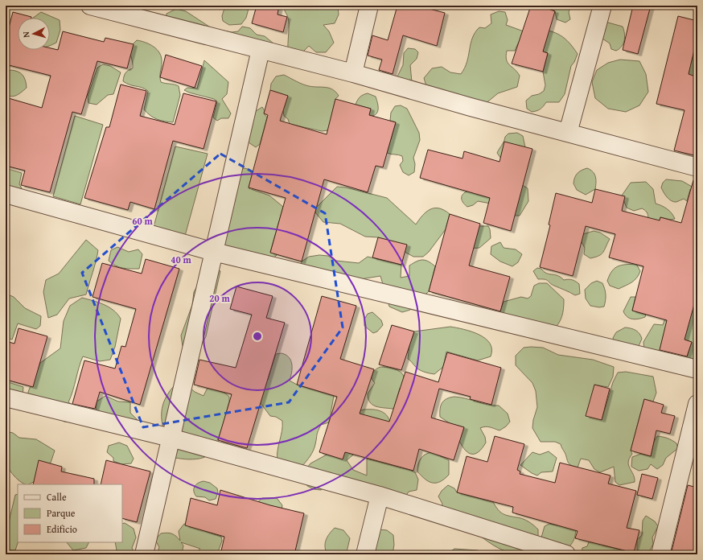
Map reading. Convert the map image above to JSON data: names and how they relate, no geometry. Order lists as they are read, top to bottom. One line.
{"legend":["Calle","Parque","Edificio"],"north":"left","rings":["60 m","40 m","20 m"]}
